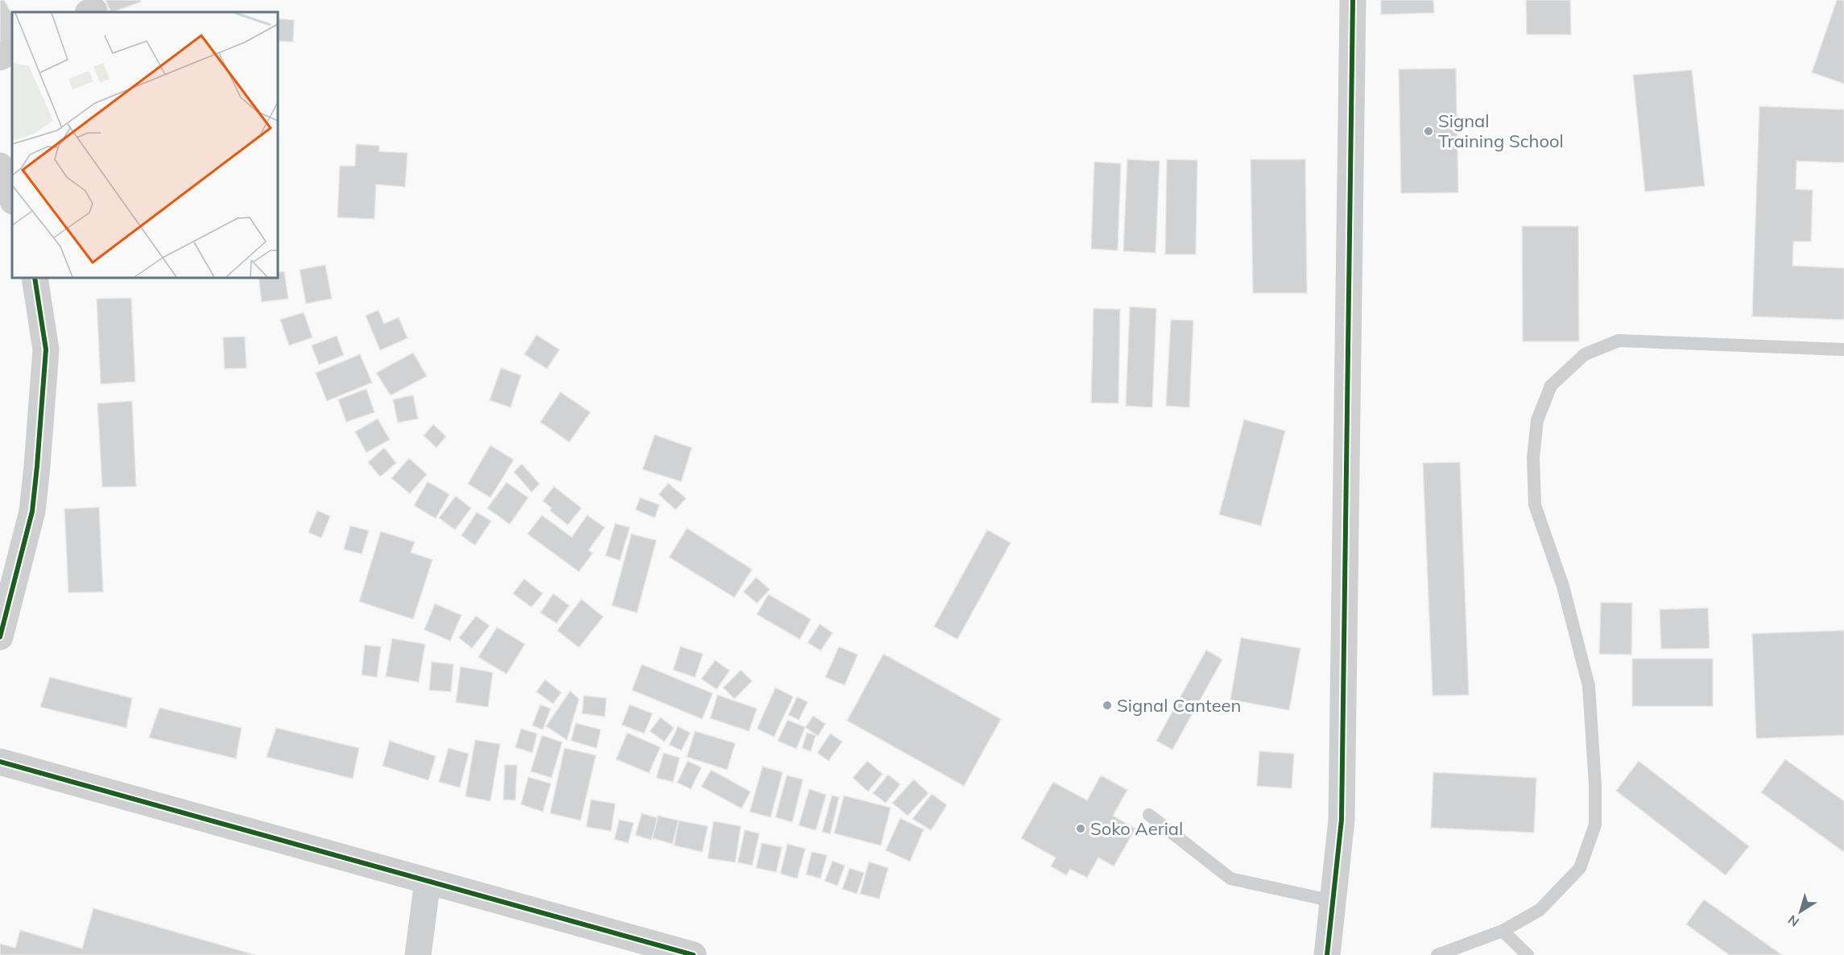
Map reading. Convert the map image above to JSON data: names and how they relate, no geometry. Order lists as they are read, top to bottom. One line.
{"places":["Signal Training School","Signal Canteen","Soko Aerial"],"north":"bottom left"}
